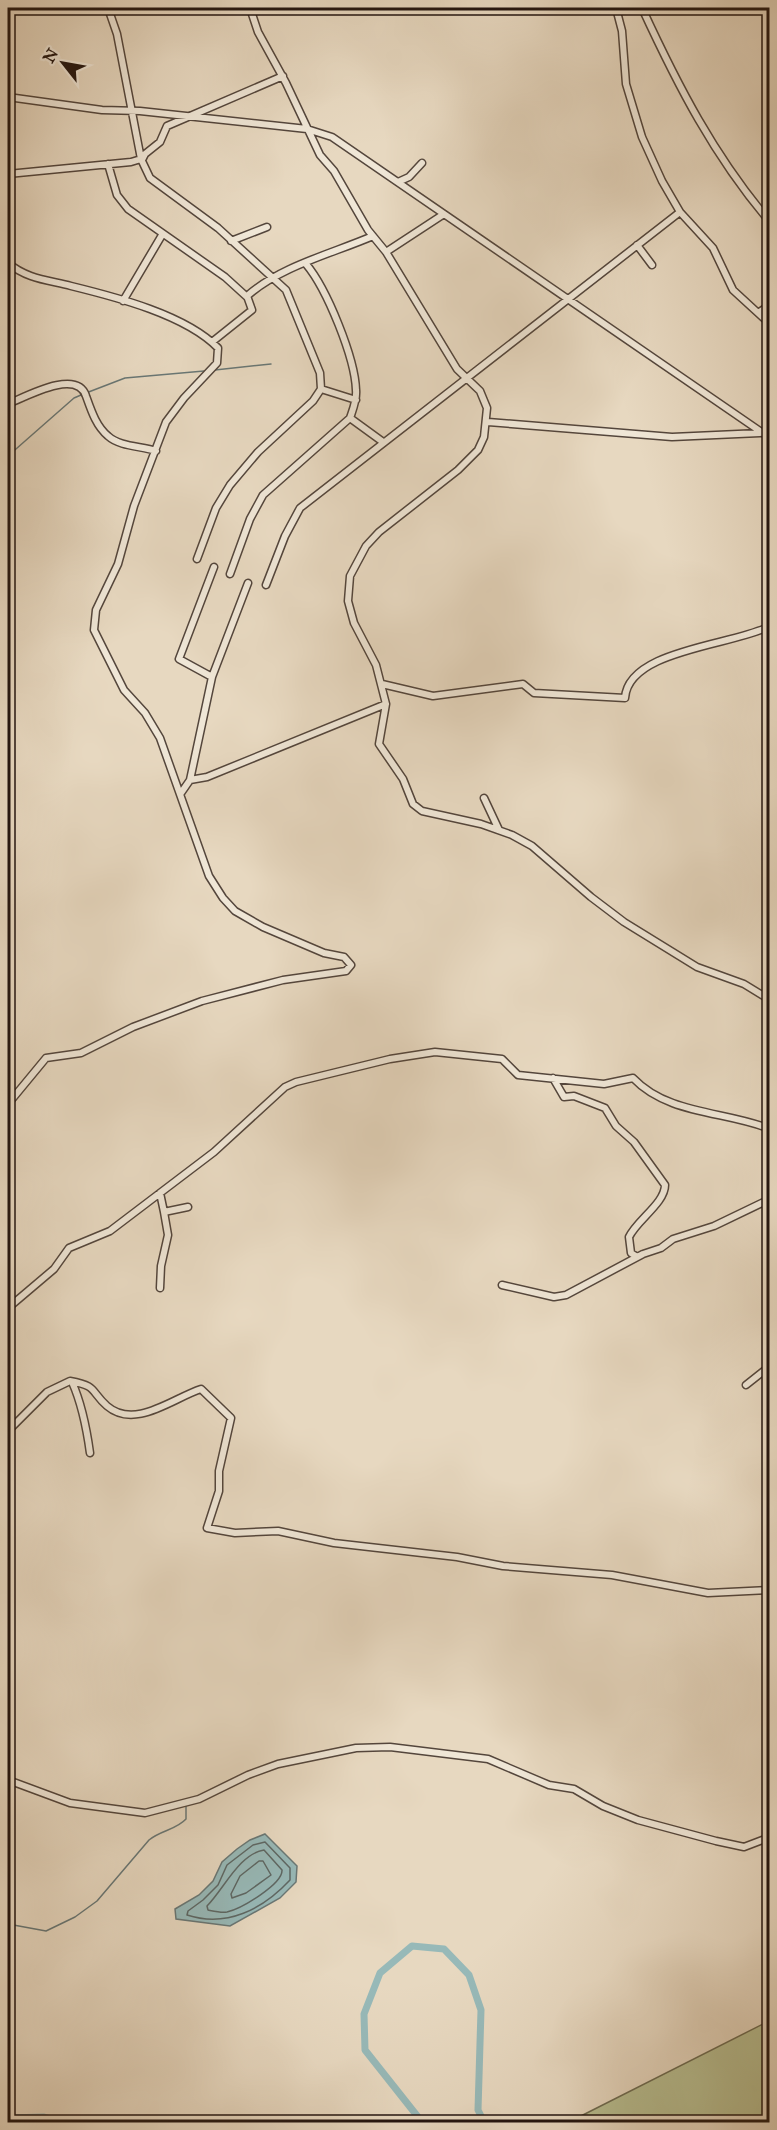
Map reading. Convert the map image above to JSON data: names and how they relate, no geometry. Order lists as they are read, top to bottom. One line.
{"north":"top left"}
